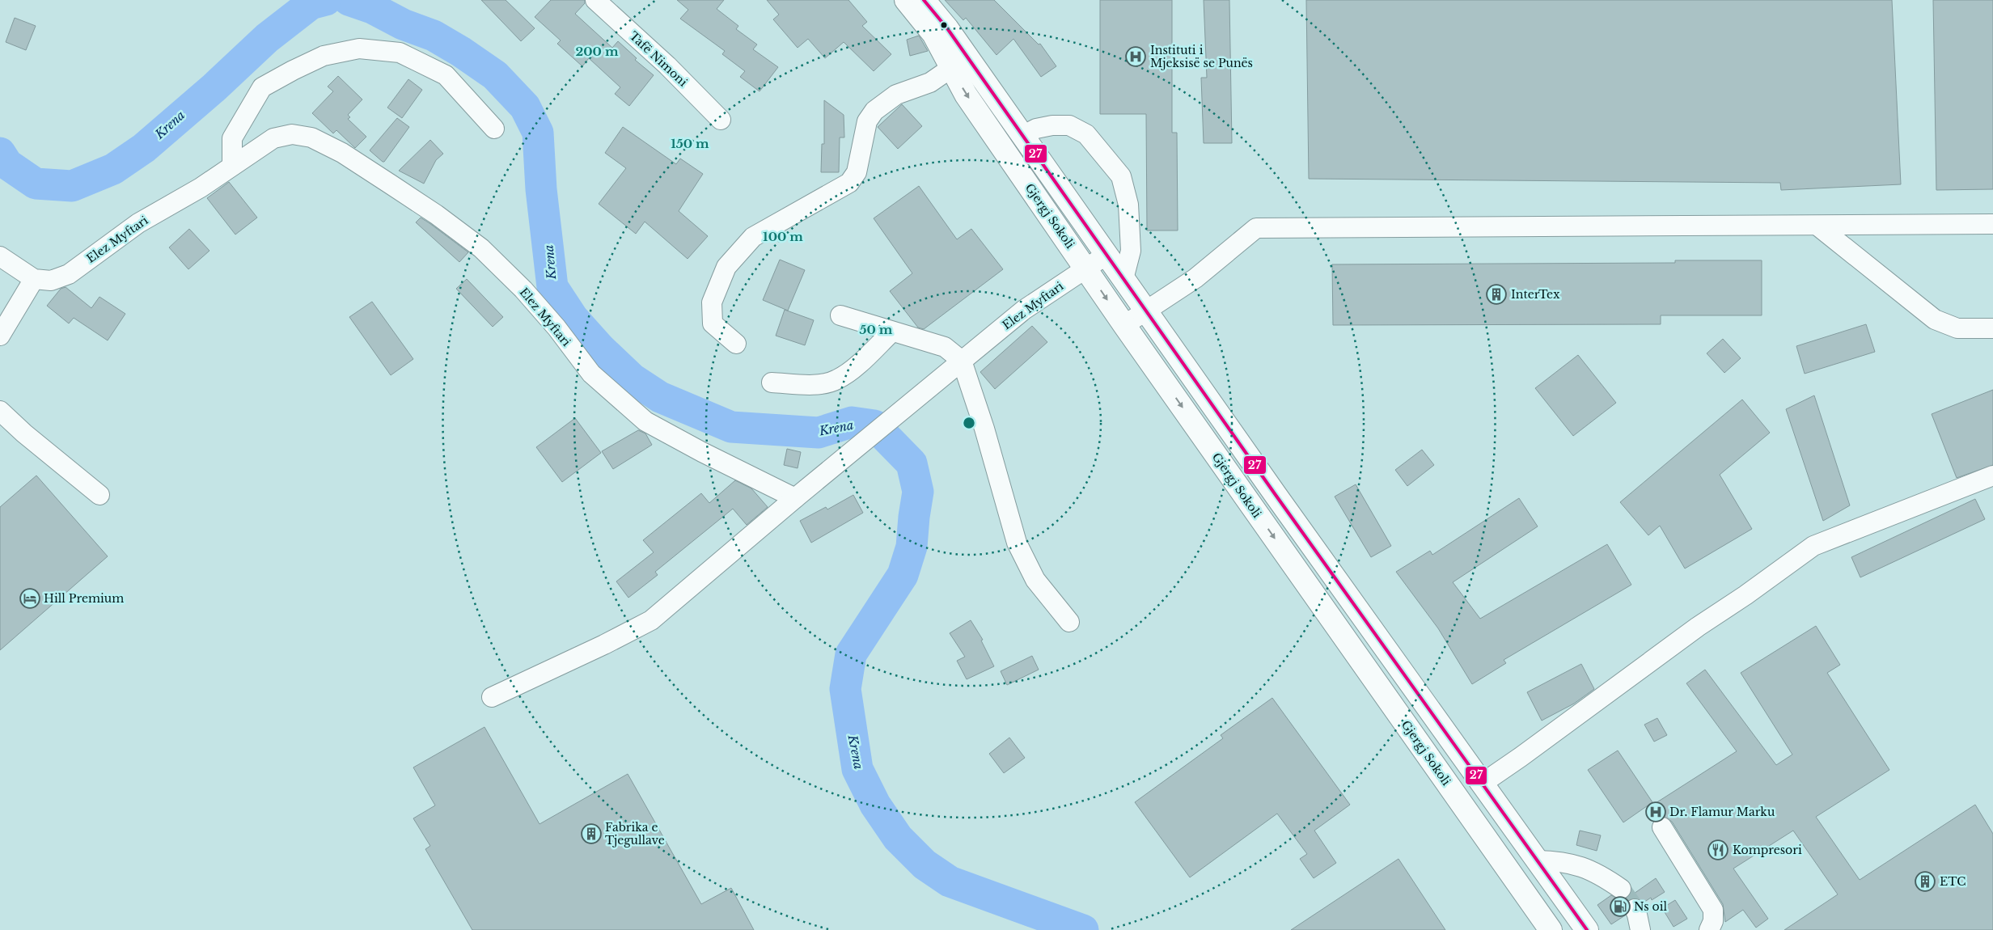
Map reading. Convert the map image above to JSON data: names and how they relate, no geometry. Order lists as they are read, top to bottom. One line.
{"streets":{"main road":["Gjergj Sokoli"],"street":["Tafë Nimoni","Elez Myftari"]},"crossings":[["Gjergj Sokoli","Elez Myftari"]],"water":["Krena"],"places":{"hospital":["Instituti i Mjeksisë se Punës","Dr. Flamur Marku"],"building":["InterTex","Fabrika e Tjegullave","ETC"],"hotel":["Hill Premium"],"restaurant":["Kompresori"],"fuel station":["Ns oil"]},"lines":["transit line 27"],"rings":["200 m","150 m","100 m","50 m"]}
